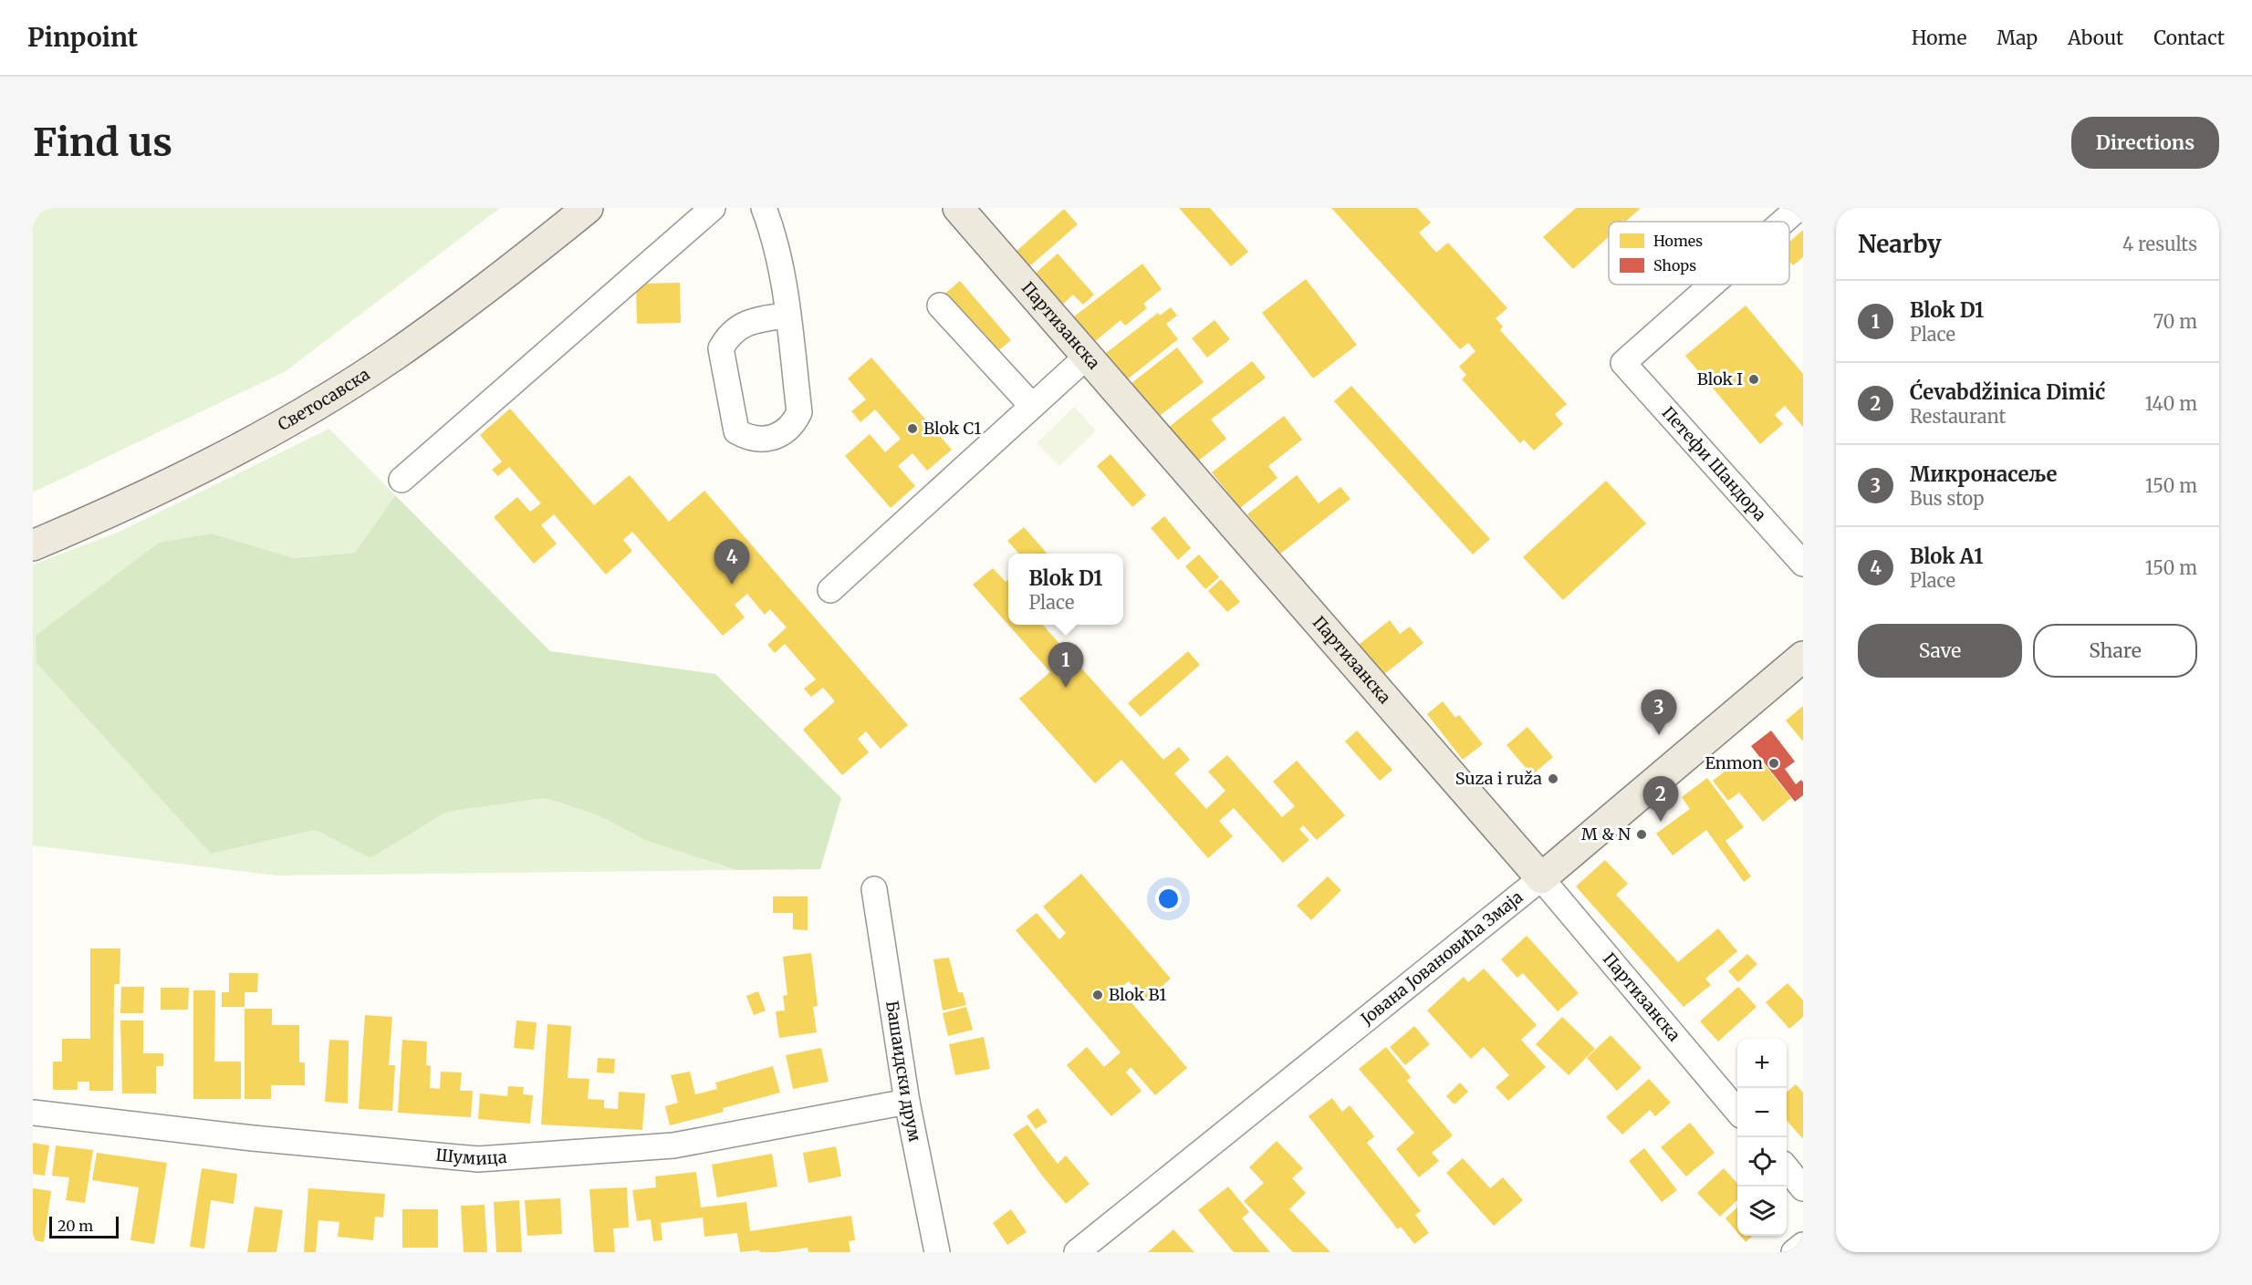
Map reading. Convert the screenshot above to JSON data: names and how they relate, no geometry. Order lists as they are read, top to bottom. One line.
{"streets":{"main road":["Партизанска","Светосавска","Јована Јовановића Змаја"],"street":["Петефи Шандора","Башаидски друм","Шумица"]},"crossings":[["Партизанска","Јована Јовановића Змаја"],["Башаидски друм","Шумица"]],"places":["Blok I","Blok C1","Enmon","Suza i ruža","M & N","Blok B1"],"legend":["Homes","Shops"],"scale_bar":"20 m","page":{"header":"Pinpoint","nav":["Home","Map","About","Contact"],"buttons":["Directions",["Save","Share"]],"title":"Find us","heading":["Nearby","4 results"],"list":[{"mark":"1","name":"Blok D1","note":"Place","value":"70 m"},{"mark":"2","name":"Ćevabdžinica Dimić","note":"Restaurant","value":"140 m"},{"mark":"3","name":"Микронасеље","note":"Bus stop","value":"150 m"},{"mark":"4","name":"Blok A1","note":"Place","value":"150 m"}],"pins":["4","1","3","2"],"popup":["Blok D1","Place"],"map_buttons":["+","−"],"scale":"20 m"}}
